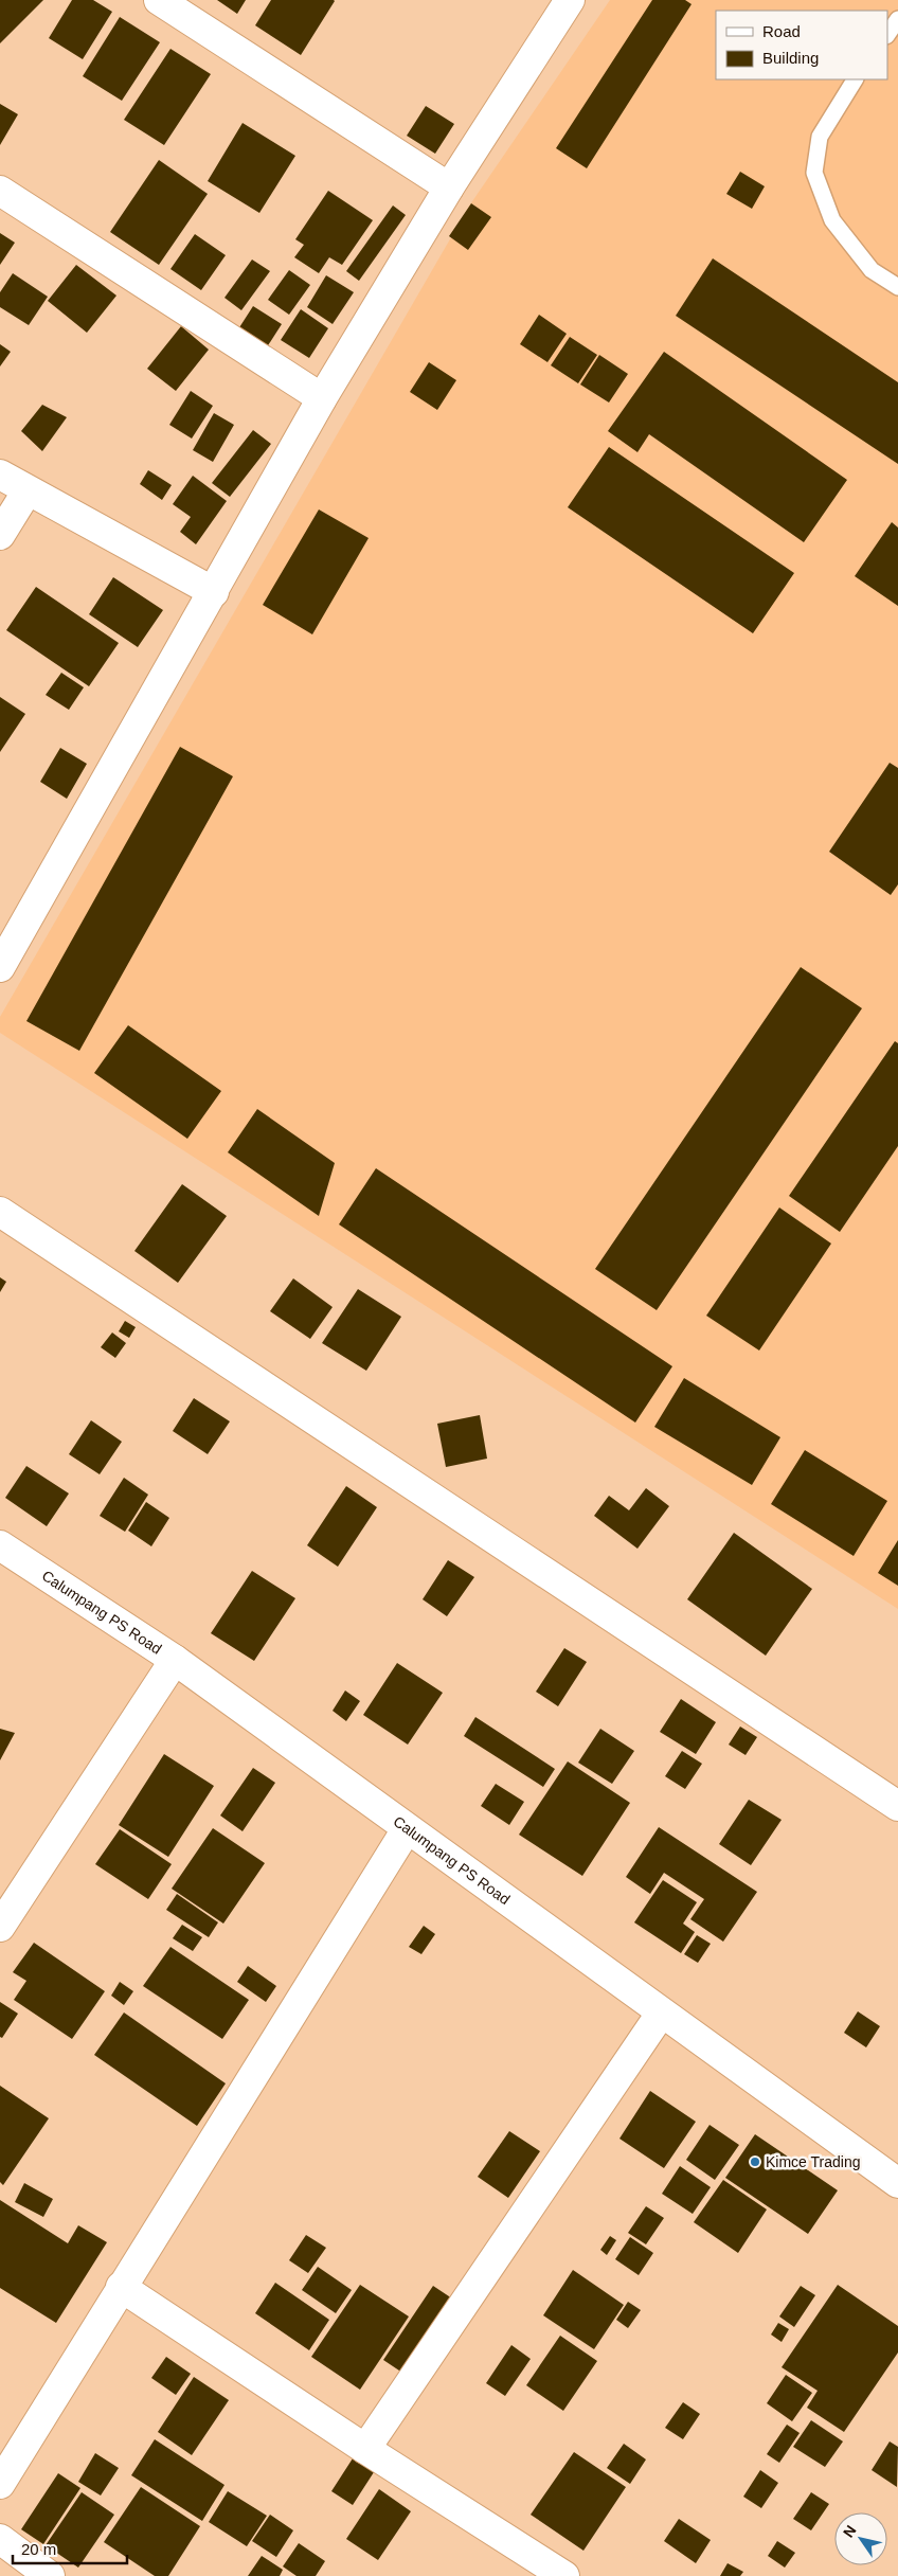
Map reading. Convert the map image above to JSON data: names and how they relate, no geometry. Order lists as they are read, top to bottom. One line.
{"streets":{"street":["Calumpang PS Road"]},"places":["Kimce Trading"],"legend":["Road","Building"],"scale_bar":"20 m","north":"top left"}
